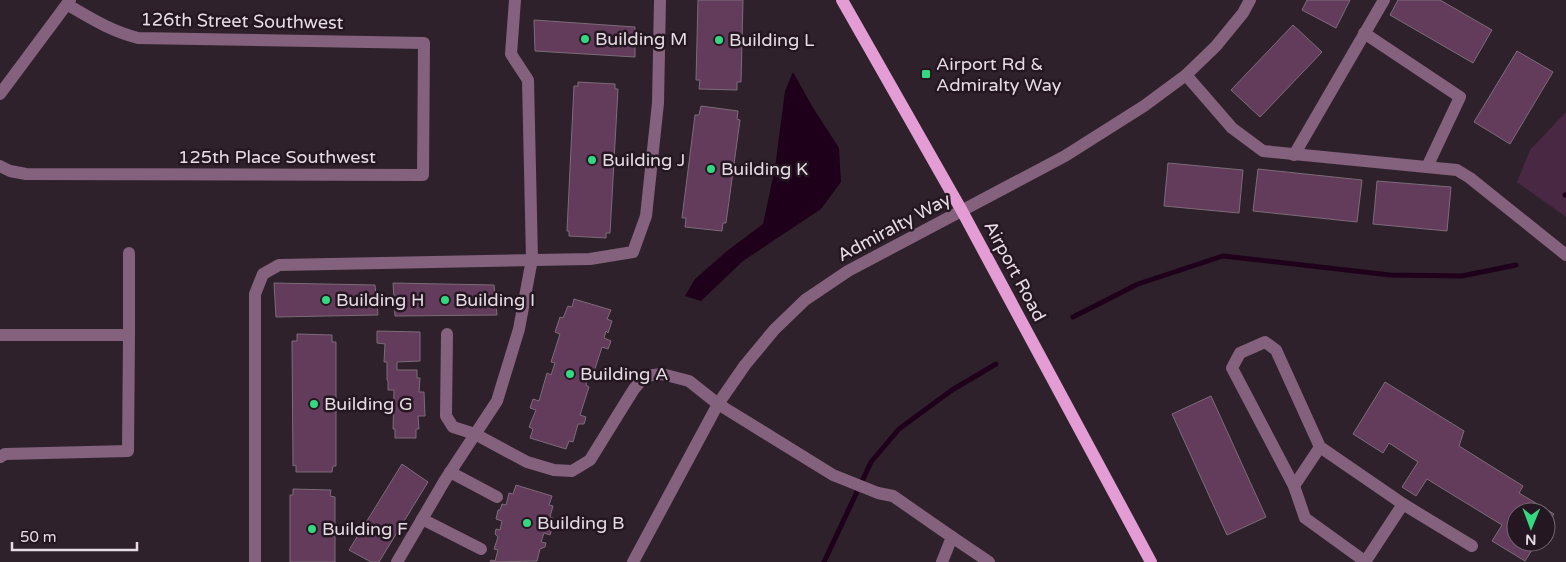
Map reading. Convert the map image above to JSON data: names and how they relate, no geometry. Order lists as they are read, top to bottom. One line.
{"streets":{"main road":["Airport Road"],"street":["126th Street Southwest","125th Place Southwest","Admiralty Way"]},"crossings":[["126th Street Southwest","125th Place Southwest"],["Admiralty Way","Airport Road"]],"places":{"other":["Building M","Building L","Building J","Building K","Building H","Building I","Building A","Building G","Building B","Building F"],"transit":["Airport Rd & Admiralty Way"]},"scale_bar":"50 m","north":"bottom"}
